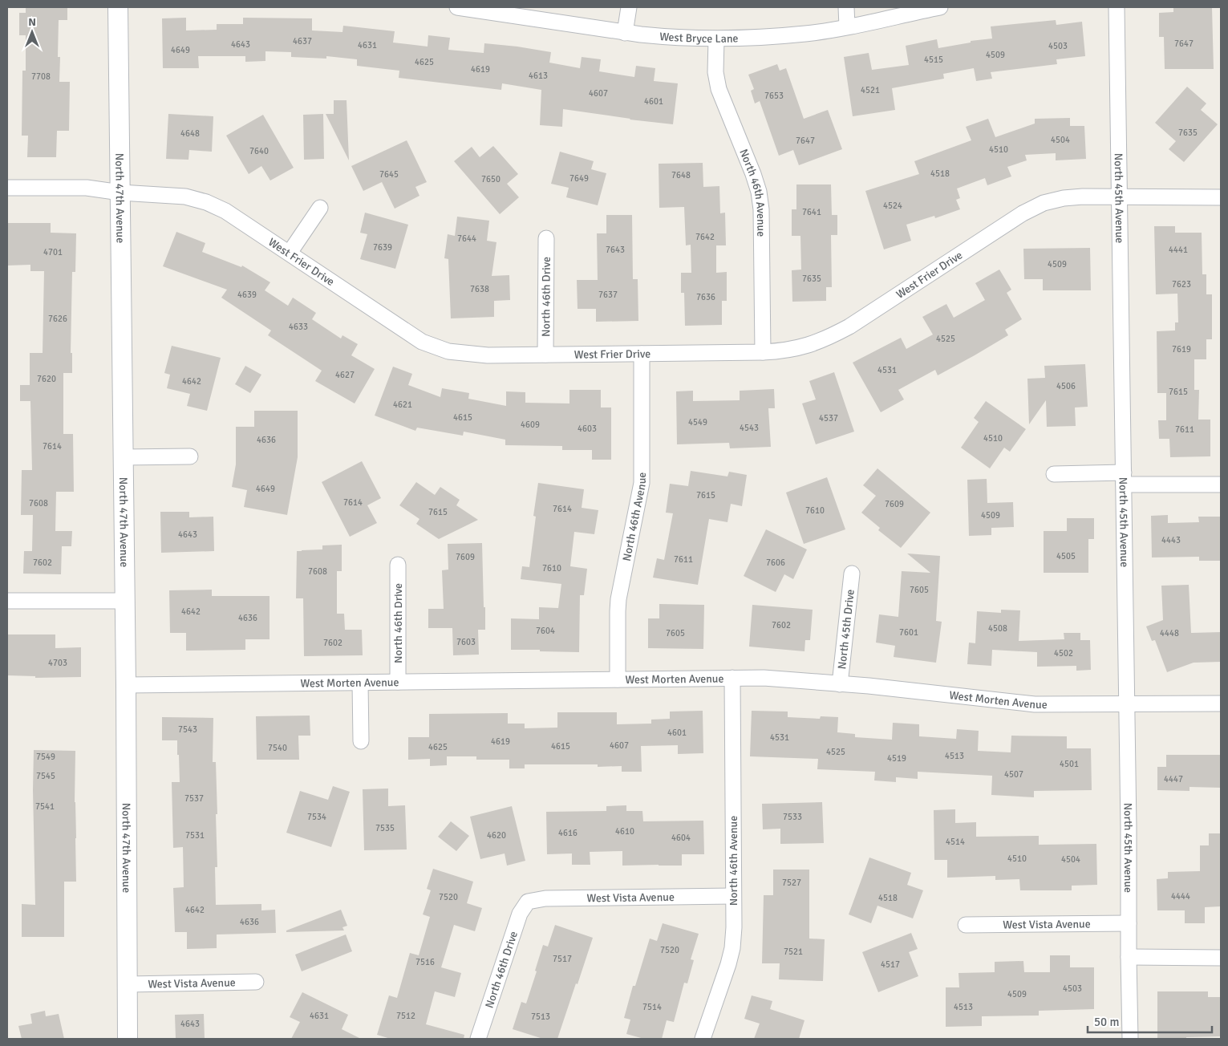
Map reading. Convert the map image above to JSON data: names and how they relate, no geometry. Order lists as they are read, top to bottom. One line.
{"streets":{"street":["West Bryce Lane","North 46th Avenue","North 47th Avenue","North 45th Avenue","West Frier Drive","North 46th Drive","North 45th Drive","West Morten Avenue","West Vista Avenue"]},"crossings":[["West Bryce Lane","North 46th Avenue"],["North 46th Avenue","West Frier Drive"],["North 46th Avenue","West Morten Avenue"],["North 46th Avenue","West Vista Avenue"],["North 47th Avenue","West Frier Drive"],["North 47th Avenue","West Morten Avenue"],["North 47th Avenue","West Vista Avenue"],["North 45th Avenue","West Frier Drive"],["North 45th Avenue","West Morten Avenue"],["North 45th Avenue","West Vista Avenue"],["West Frier Drive","North 46th Drive"],["North 46th Drive","West Morten Avenue"],["North 46th Drive","West Vista Avenue"],["North 45th Drive","West Morten Avenue"]],"house_numbers":["4637","7647","4643","4631","4503","4649","4509","4515","4625","4619","4613","7708","4521","4607","7653","4601","7635","4648","4504","7647","4510","7640","4518","7645","7648","7649","7650","4524","7641","7642","7644","7639","7643","4441","4701","4509","7635","7623","7638","4639","7637","7636","7626","4633","4525","7619","4531","4627","7620","4642","4506","7615","4621","4615","4537","4549","4609","4543","4603","7611","4510","4636","7614","4649","7615","7614","7608","7609","7614","7610","7615","4509","4643","4443","4505","7609","7611","7602","7606","7610","7608","7605","4642","4636","7602","4508","7604","7601","7605","4448","7603","7602","4502","4703","7543","4601","4531","4619","4607","4615","4625","7540","4525","4513","7549","4519","4501","4507","7545","4447","7537","7541","7534","7533","7535","4610","4616","7531","4620","4604","4514","4510","4504","7527","4444","7520","4518","4642","4636","7520","7521","7517","7516","4517","4503","4509","7514","4513","4631","7512","7513","4643"],"scale_bar":"50 m","north":"top"}
